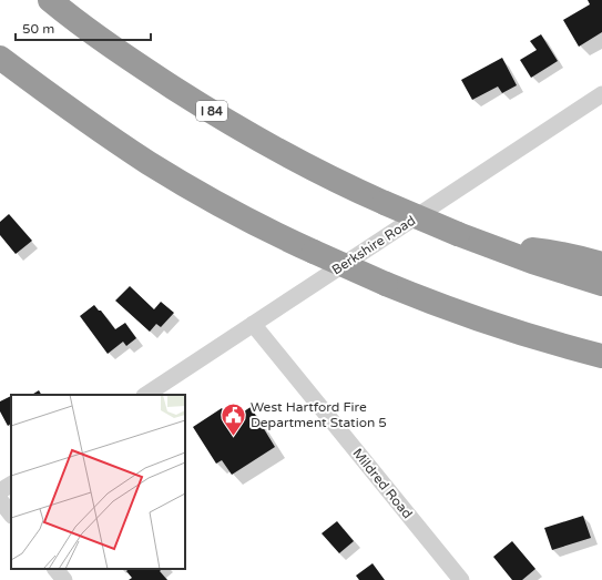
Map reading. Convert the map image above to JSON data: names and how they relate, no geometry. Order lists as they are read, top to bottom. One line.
{"streets":{"highway":["I 84"],"street":["Berkshire Road","Mildred Road"]},"crossings":[["Berkshire Road","Mildred Road"]],"places":{"public building":["West Hartford Fire Department Station 5"]},"scale_bar":"50 m"}
